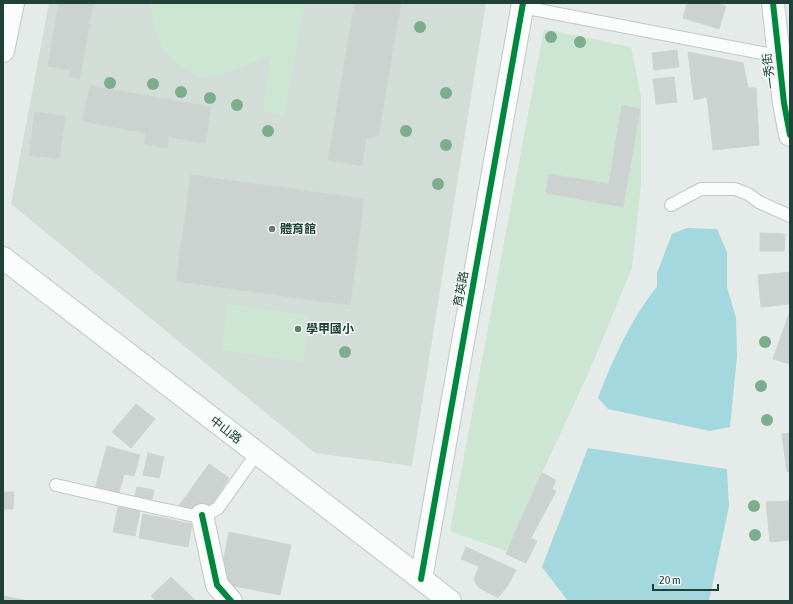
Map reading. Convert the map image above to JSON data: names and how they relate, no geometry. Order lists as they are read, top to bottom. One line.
{"streets":{"street":["一秀街","育英路","中山路"]},"crossings":[["育英路","中山路"]],"places":["體育館","學甲國小"],"scale_bar":"20 m"}
